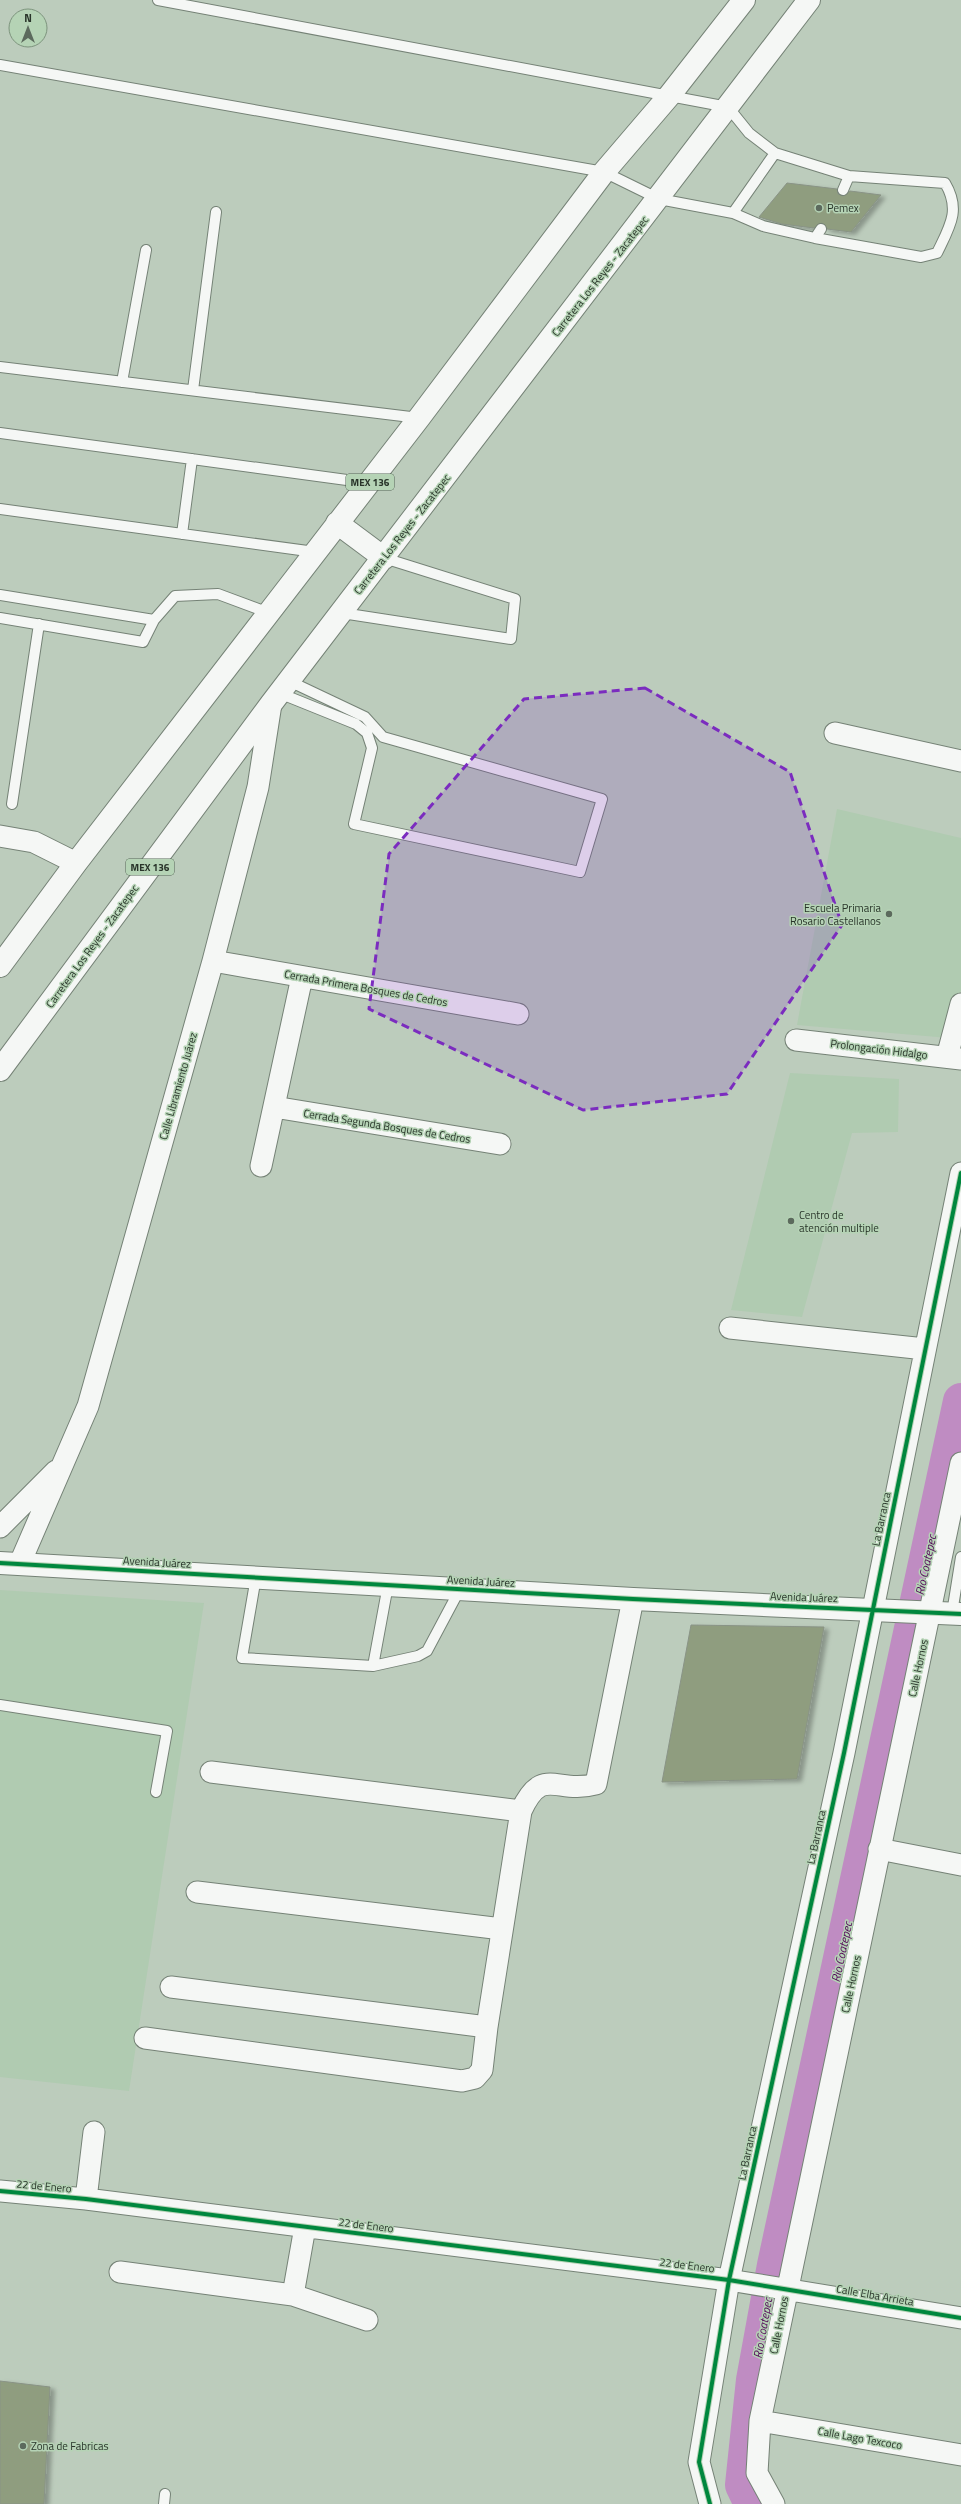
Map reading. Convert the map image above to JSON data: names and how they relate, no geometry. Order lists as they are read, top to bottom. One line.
{"streets":{"main road":["Carretera Los Reyes - Zacatepec","MEX 136","Avenida Juárez"],"street":["Cerrada Primera Bosques de Cedros","Prolongación Hidalgo","Calle Libramiento Juárez","Cerrada Segunda Bosques de Cedros","La Barranca","Calle Hornos","22 de Enero","Calle Elba Arrieta","Calle Lago Texcoco"]},"crossings":[["Carretera Los Reyes - Zacatepec","Calle Libramiento Juárez"],["Cerrada Primera Bosques de Cedros","Calle Libramiento Juárez"],["Calle Libramiento Juárez","Avenida Juárez"],["La Barranca","Avenida Juárez"],["La Barranca","22 de Enero"],["Avenida Juárez","Calle Hornos"],["Calle Hornos","22 de Enero"],["Calle Hornos","Calle Elba Arrieta"],["Calle Hornos","Calle Lago Texcoco"],["22 de Enero","Calle Elba Arrieta"]],"water":["Rio Coatepec"],"places":["Pemex","Escuela Primaria Rosario Castellanos","Centro de atención multiple","Zona de Fabricas"],"north":"top"}
